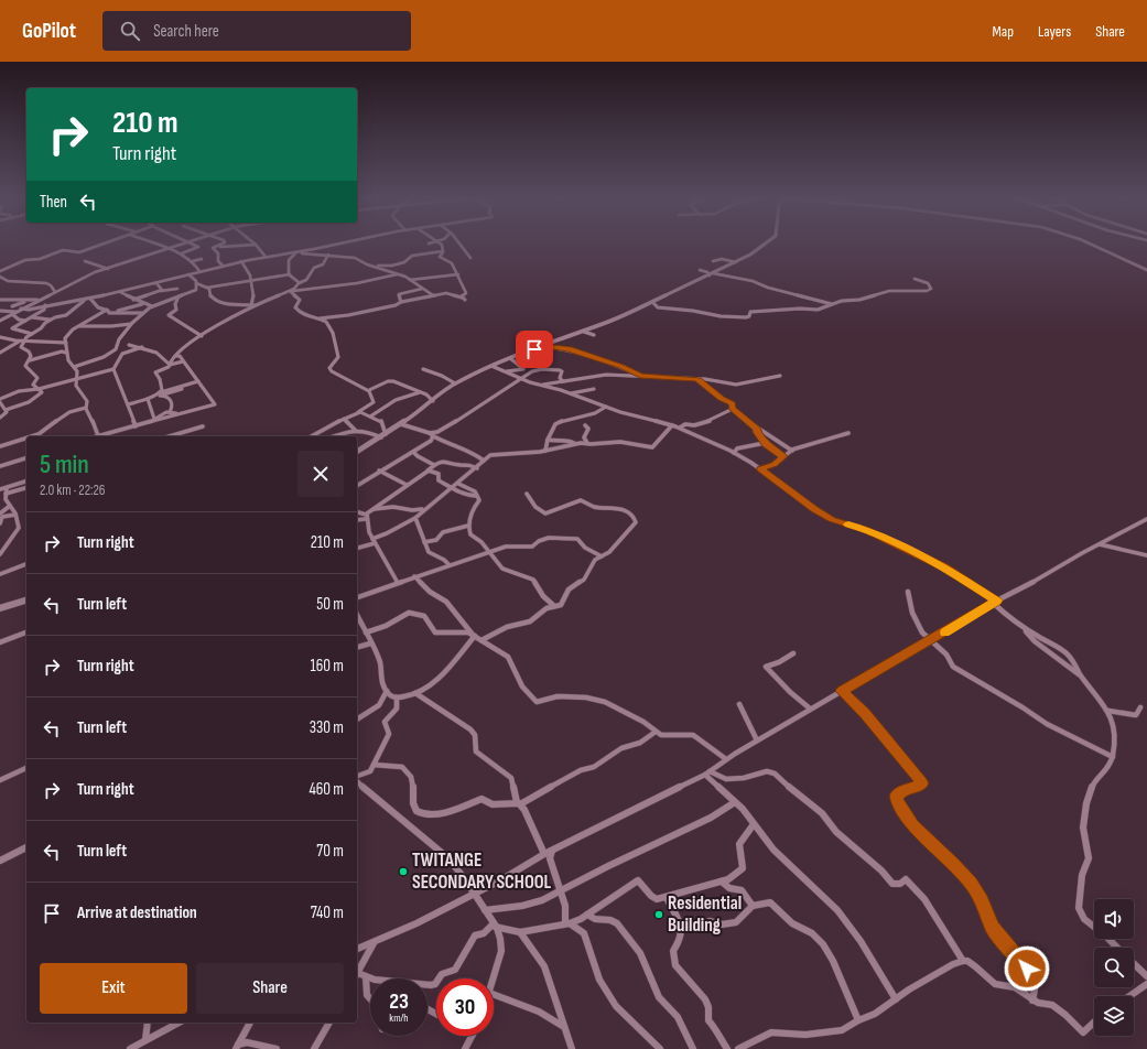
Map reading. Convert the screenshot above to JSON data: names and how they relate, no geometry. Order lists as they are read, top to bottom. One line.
{"places":["TWITANGE SECONDARY SCHOOL","Residential Building"],"page":{"header":"GoPilot","search":"Search here","nav":["Map","Layers","Share"],"turn":["210 m","Turn right"],"then":"Then","heading":["5 min","2.0 km · 22:26"],"list":[{"name":"Turn right","value":"210 m"},{"name":"Turn left","value":"50 m"},{"name":"Turn right","value":"160 m"},{"name":"Turn left","value":"330 m"},{"name":"Turn right","value":"460 m"},{"name":"Turn left","value":"70 m"},{"name":"Arrive at destination","value":"740 m"}],"buttons":["Exit","Share"],"speed":"23 km/h","limit":"30"}}
